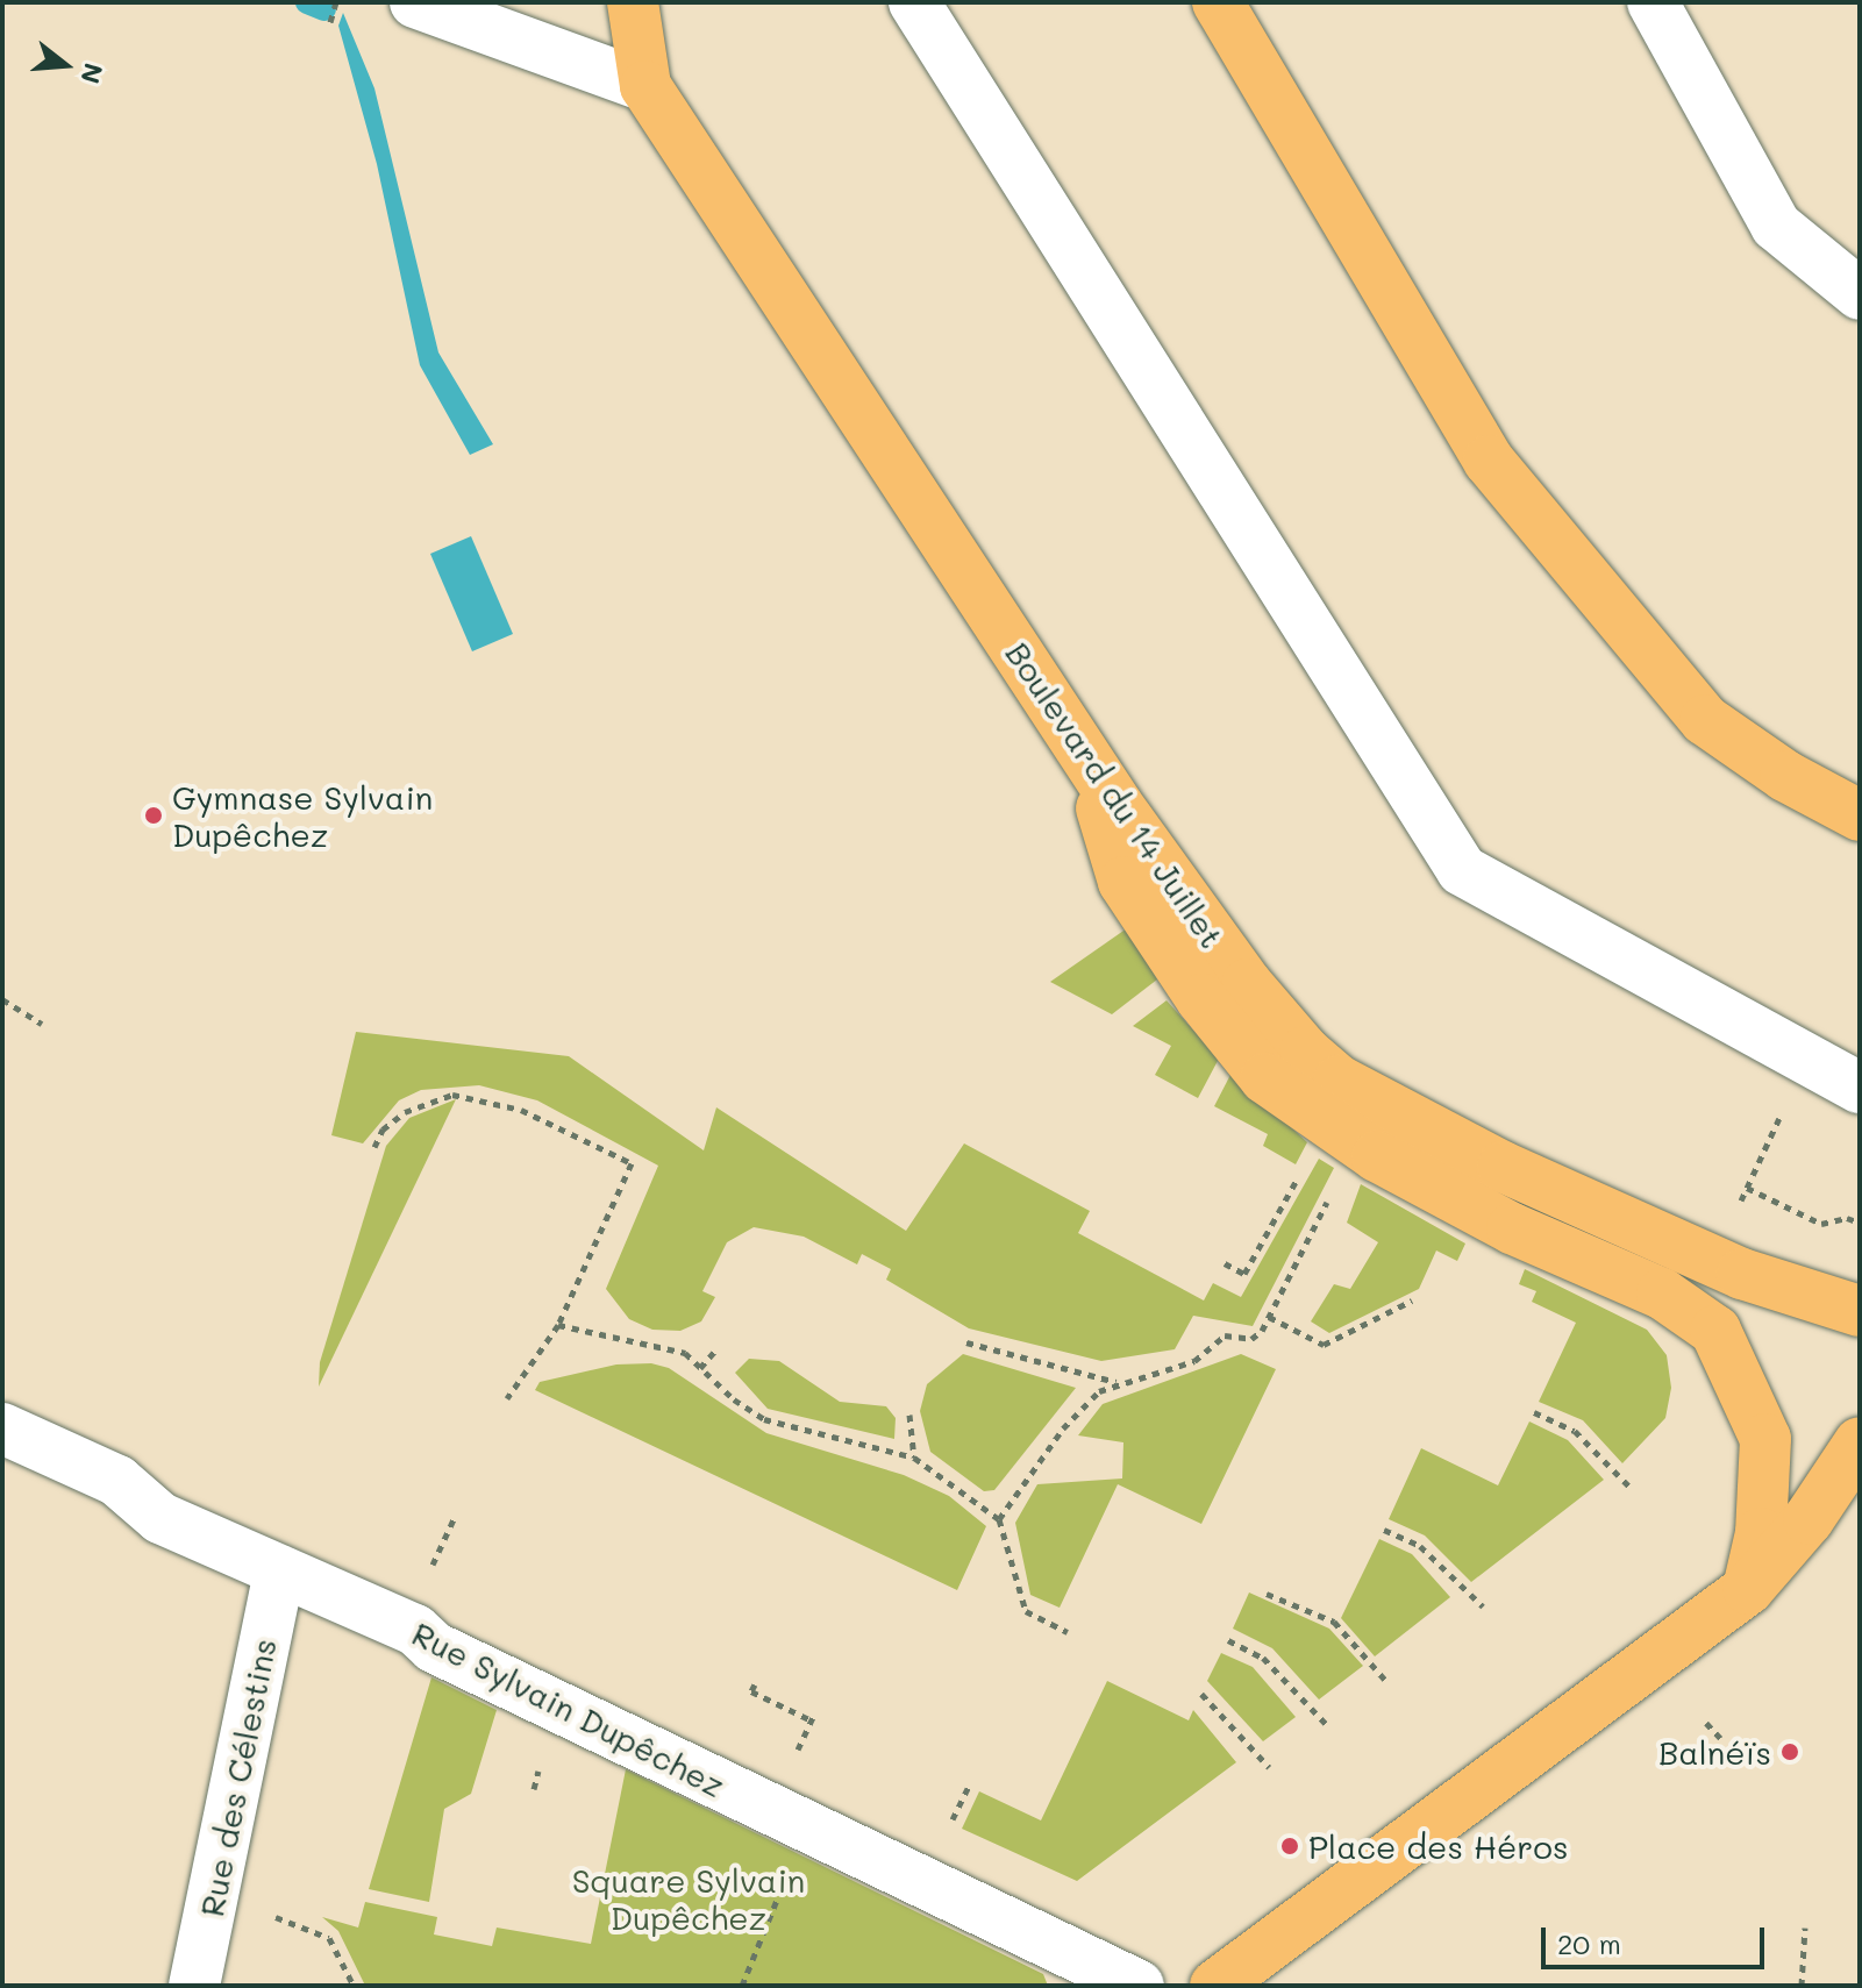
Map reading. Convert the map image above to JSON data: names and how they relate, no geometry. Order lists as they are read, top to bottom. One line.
{"streets":{"main road":["Boulevard du 14 Juillet"],"street":["Rue Sylvain Dupêchez","Rue des Célestins"]},"crossings":[["Rue Sylvain Dupêchez","Rue des Célestins"]],"parks":["Square Sylvain Dupêchez"],"places":["Gymnase Sylvain Dupêchez","Balnéïs","Place des Héros"],"scale_bar":"20 m","north":"right"}
